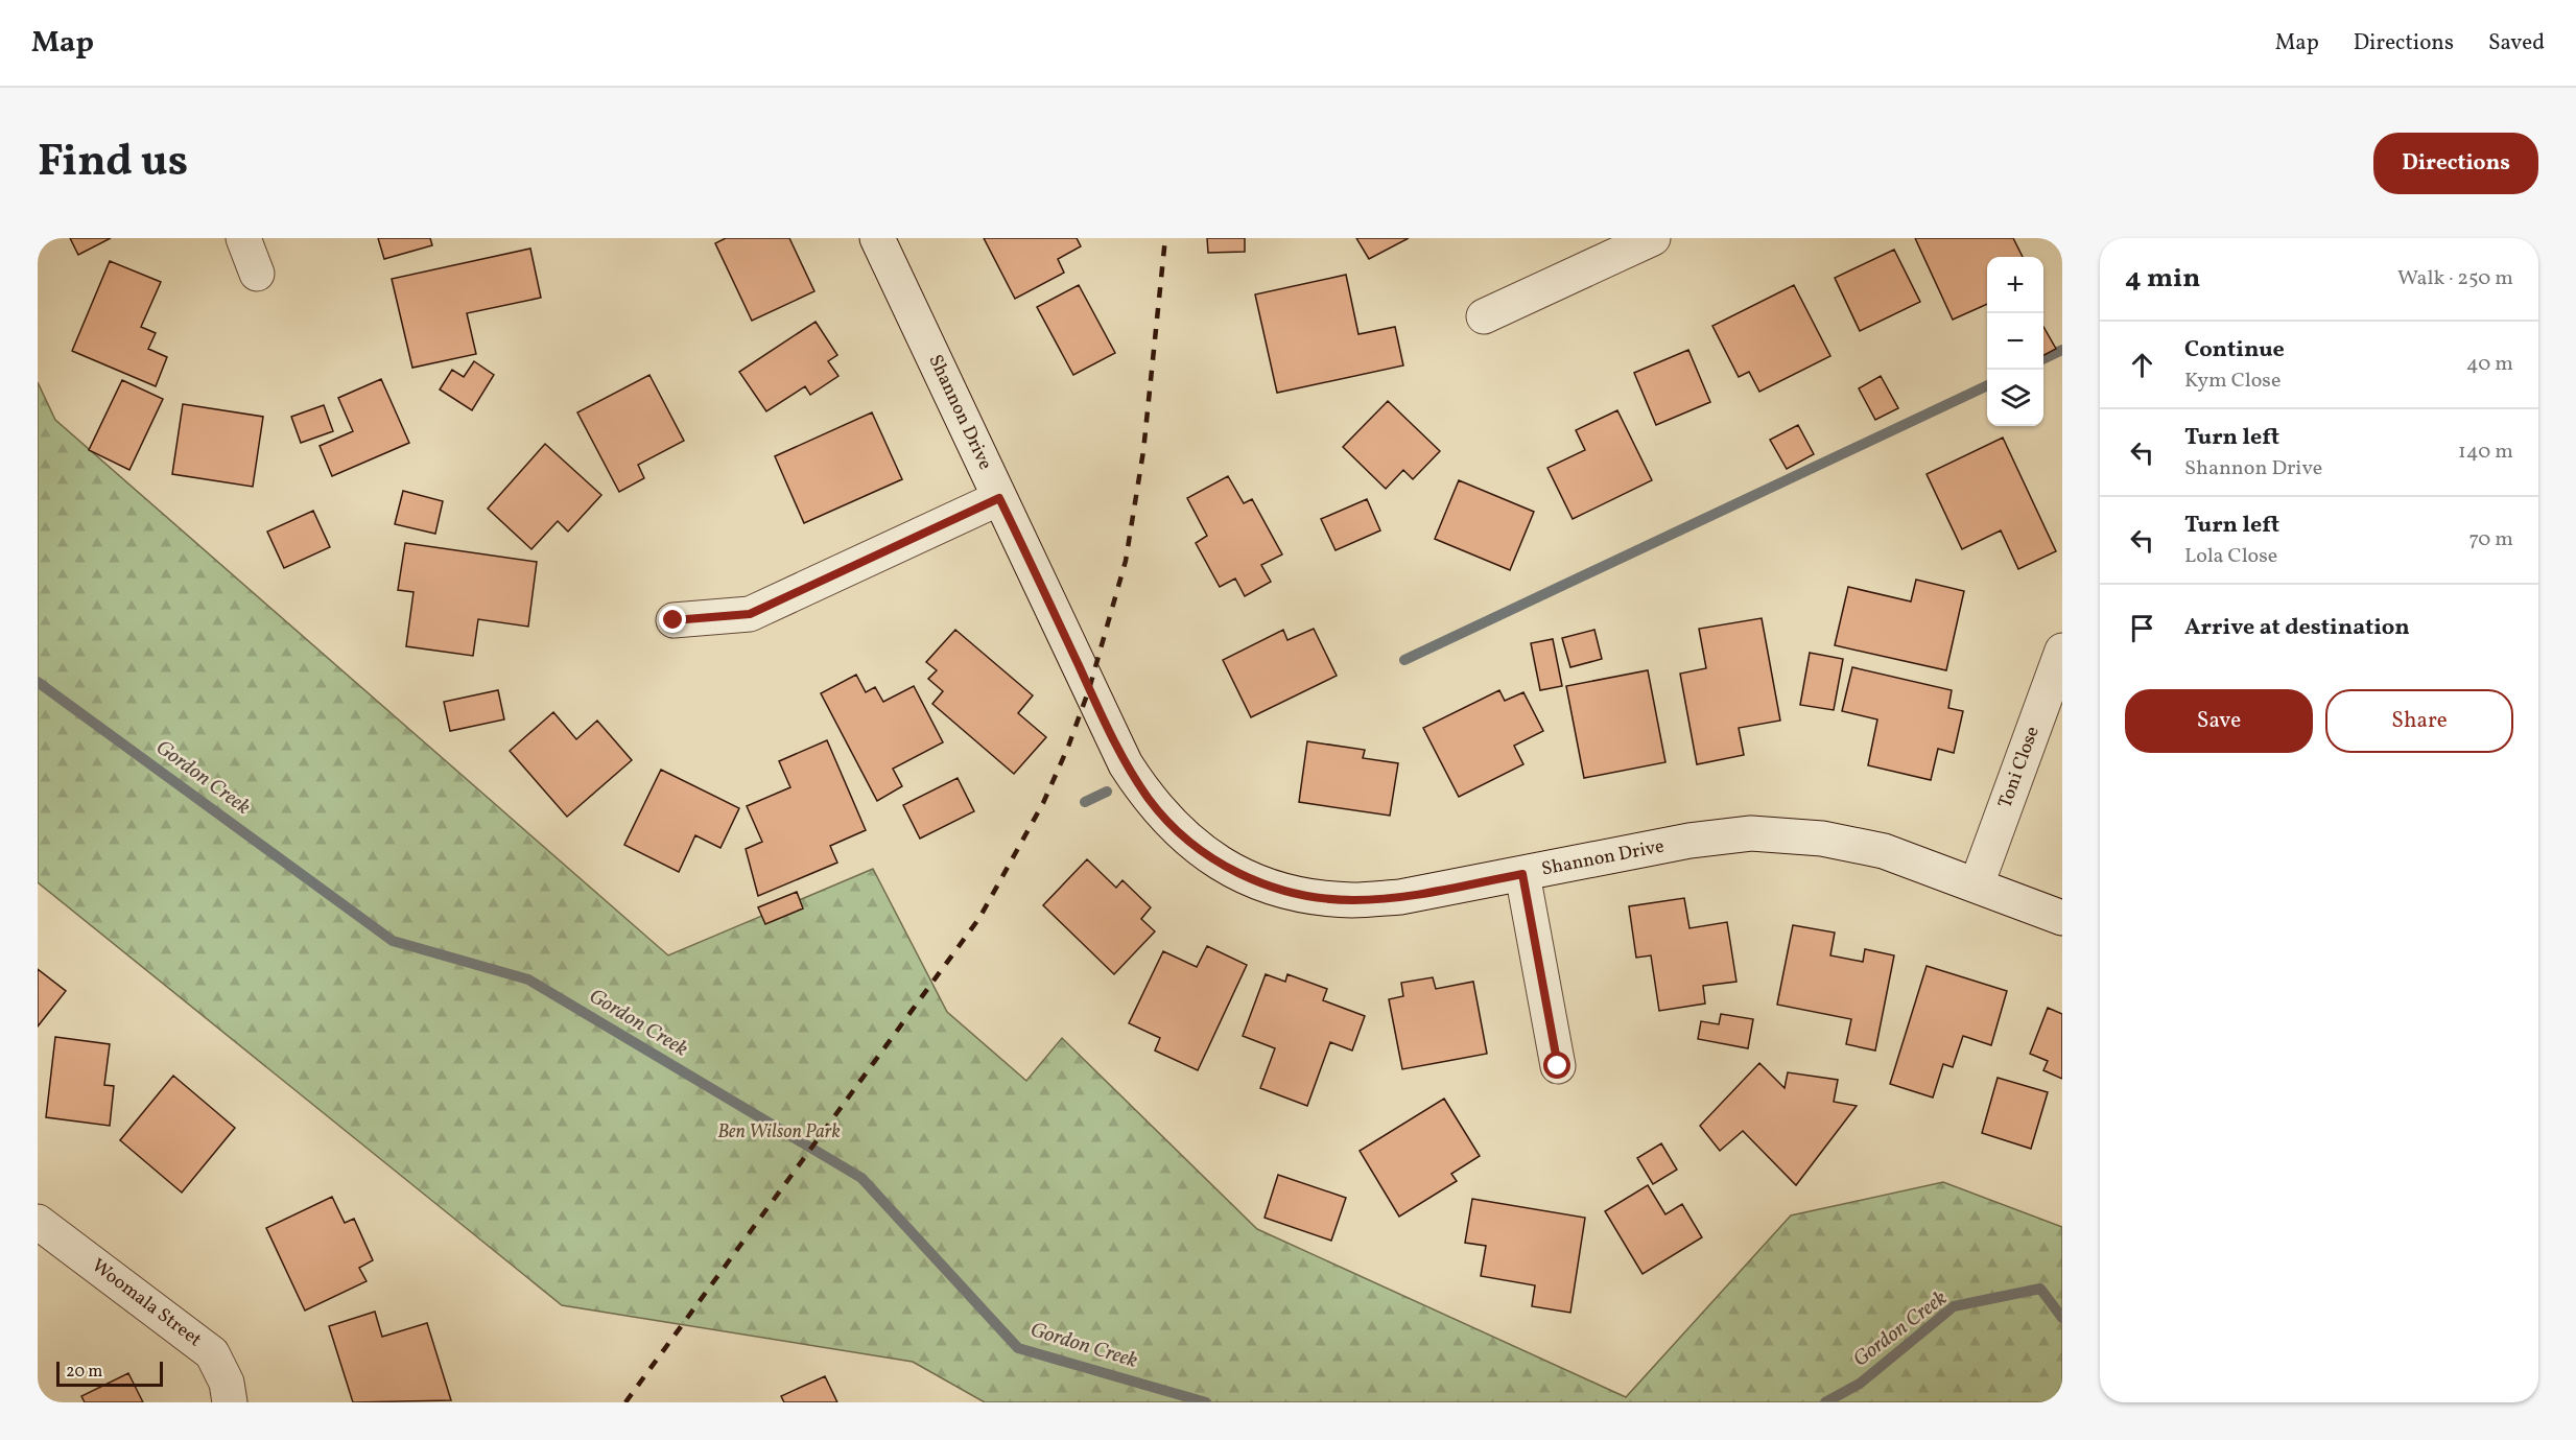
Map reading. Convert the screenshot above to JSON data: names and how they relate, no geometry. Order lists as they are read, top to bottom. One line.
{"streets":{"street":["Shannon Drive","Toni Close","Woomala Street"]},"crossings":[["Shannon Drive","Toni Close"]],"water":["Gordon Creek"],"parks":["Ben Wilson Park"],"scale_bar":"20 m","page":{"header":"Map","nav":["Map","Directions","Saved"],"title":"Find us","buttons":["Directions",["Save","Share"]],"heading":["4 min","Walk · 250 m"],"map_buttons":["+","−"],"list":[["Continue","Kym Close","40 m"],["Turn left","Shannon Drive","140 m"],["Turn left","Lola Close","70 m"],"Arrive at destination"],"scale":"20 m"}}
